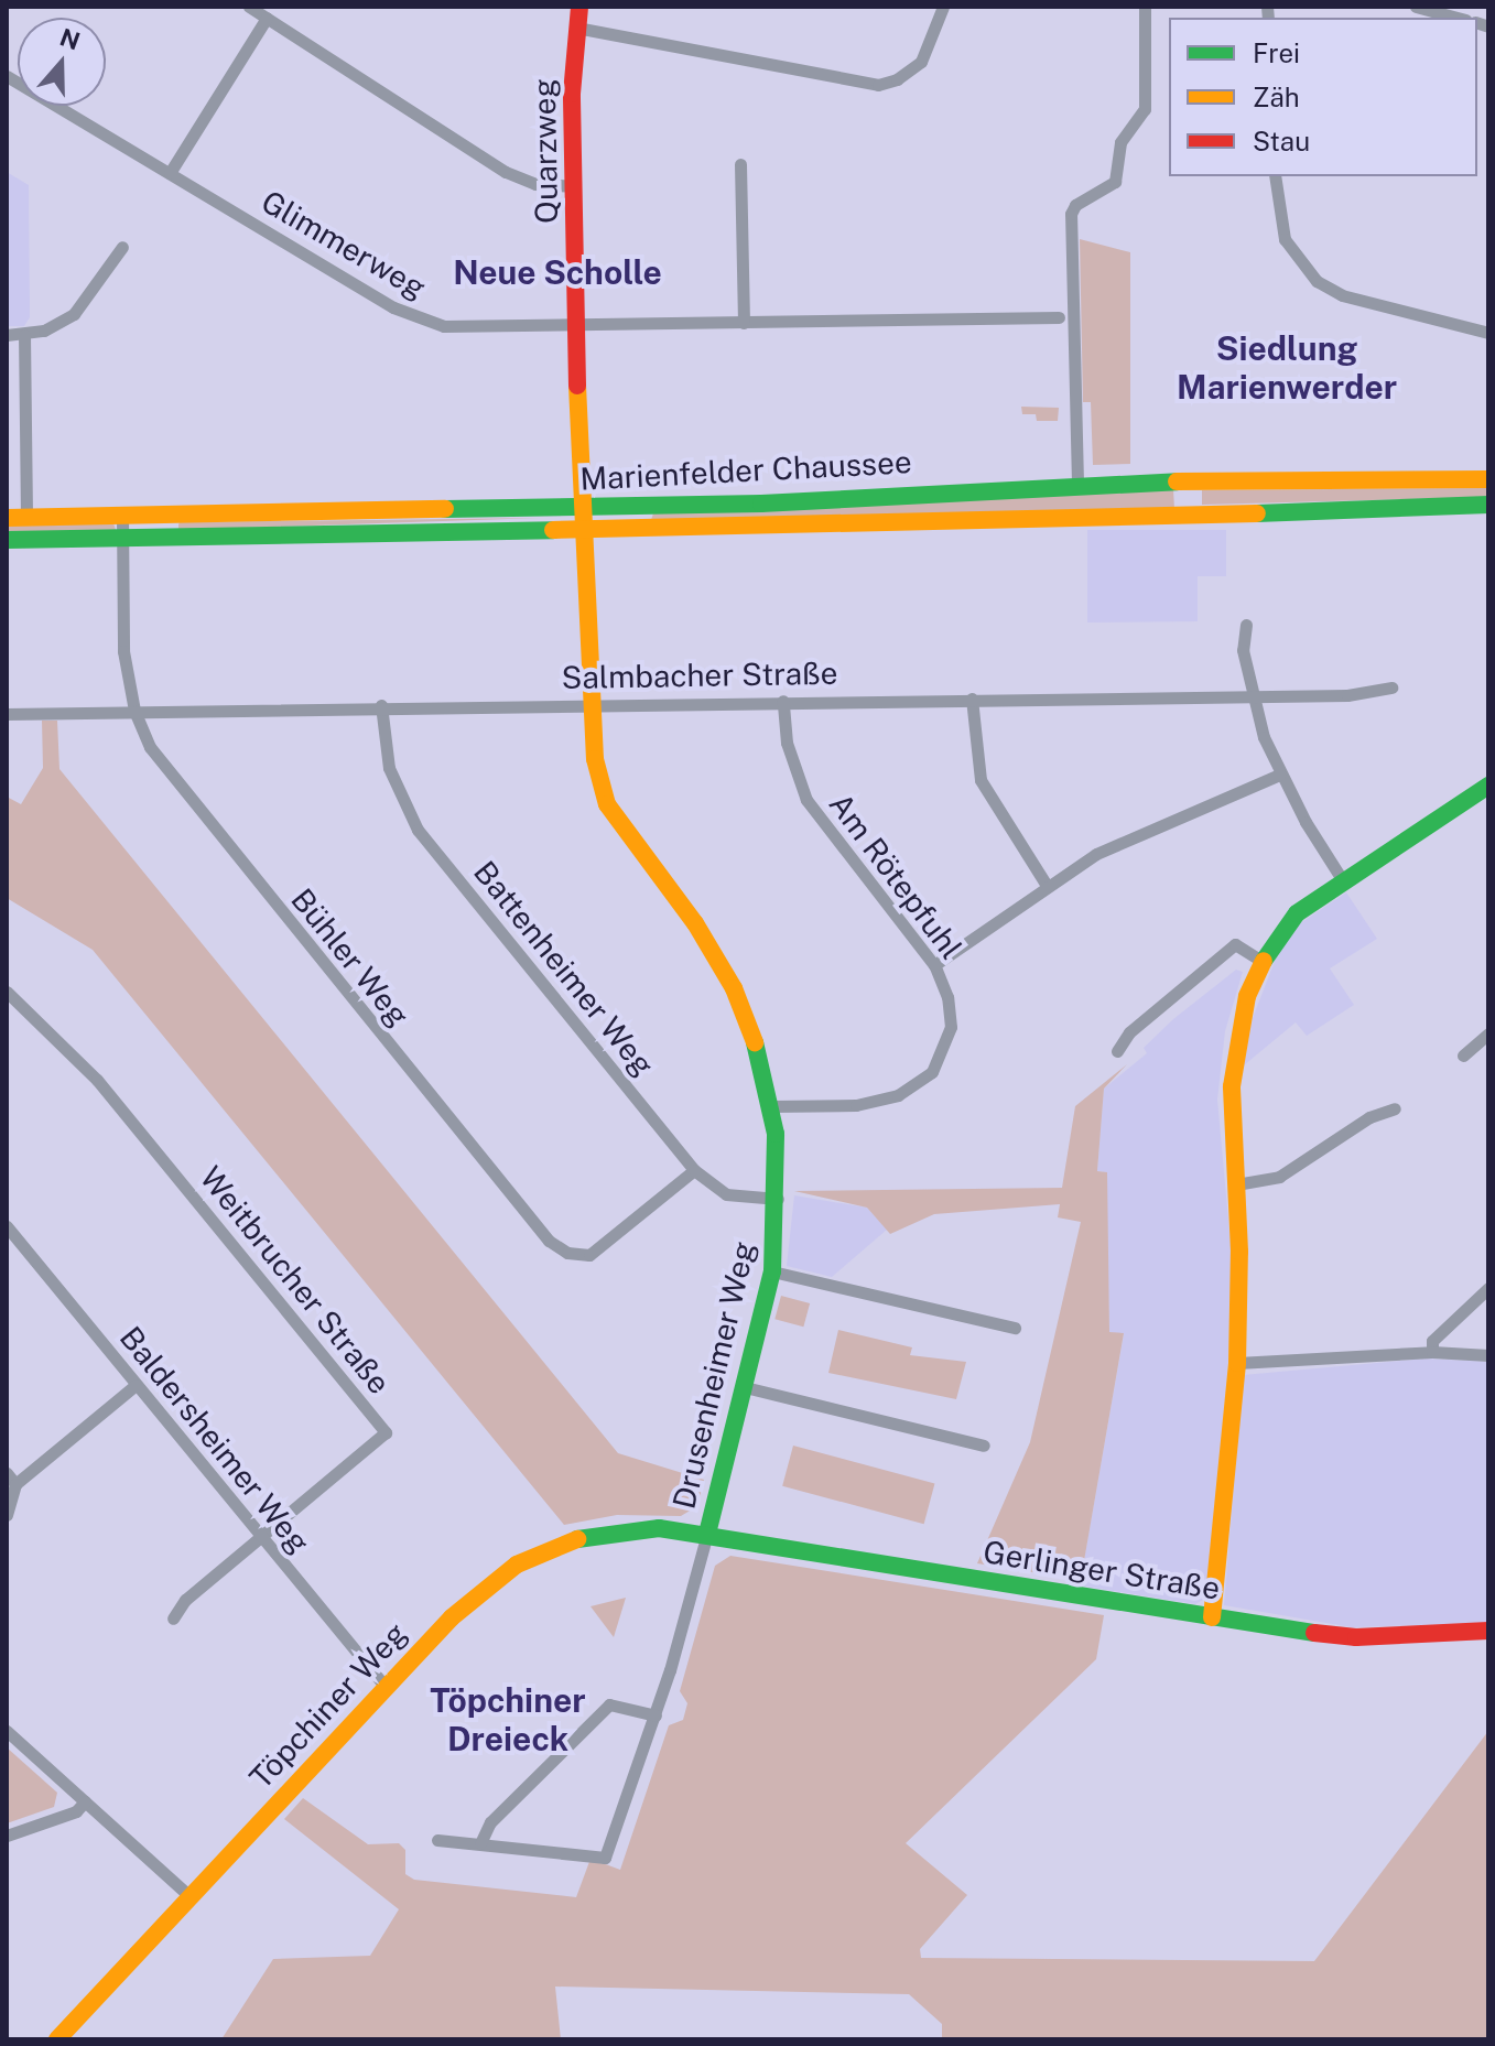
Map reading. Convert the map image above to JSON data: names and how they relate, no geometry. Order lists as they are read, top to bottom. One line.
{"streets":{"street":["Quarzweg","Glimmerweg","Marienfelder Chaussee","Salmbacher Straße","Am Rötepfuhl","Bühler Weg","Battenheimer Weg","Weitbrucher Straße","Drusenheimer Weg","Baldersheimer Weg","Gerlinger Straße","Töpchiner Weg"]},"crossings":[["Quarzweg","Glimmerweg"],["Quarzweg","Marienfelder Chaussee"],["Quarzweg","Drusenheimer Weg"],["Marienfelder Chaussee","Bühler Weg"],["Marienfelder Chaussee","Drusenheimer Weg"],["Salmbacher Straße","Am Rötepfuhl"],["Salmbacher Straße","Bühler Weg"],["Salmbacher Straße","Battenheimer Weg"],["Salmbacher Straße","Drusenheimer Weg"],["Am Rötepfuhl","Drusenheimer Weg"],["Bühler Weg","Battenheimer Weg"],["Battenheimer Weg","Drusenheimer Weg"],["Weitbrucher Straße","Baldersheimer Weg"],["Drusenheimer Weg","Gerlinger Straße"],["Drusenheimer Weg","Töpchiner Weg"],["Baldersheimer Weg","Töpchiner Weg"],["Gerlinger Straße","Töpchiner Weg"]],"districts":["Neue Scholle","Siedlung Marienwerder","Töpchiner Dreieck"],"legend":["Frei","Zäh","Stau"],"north":"top"}
